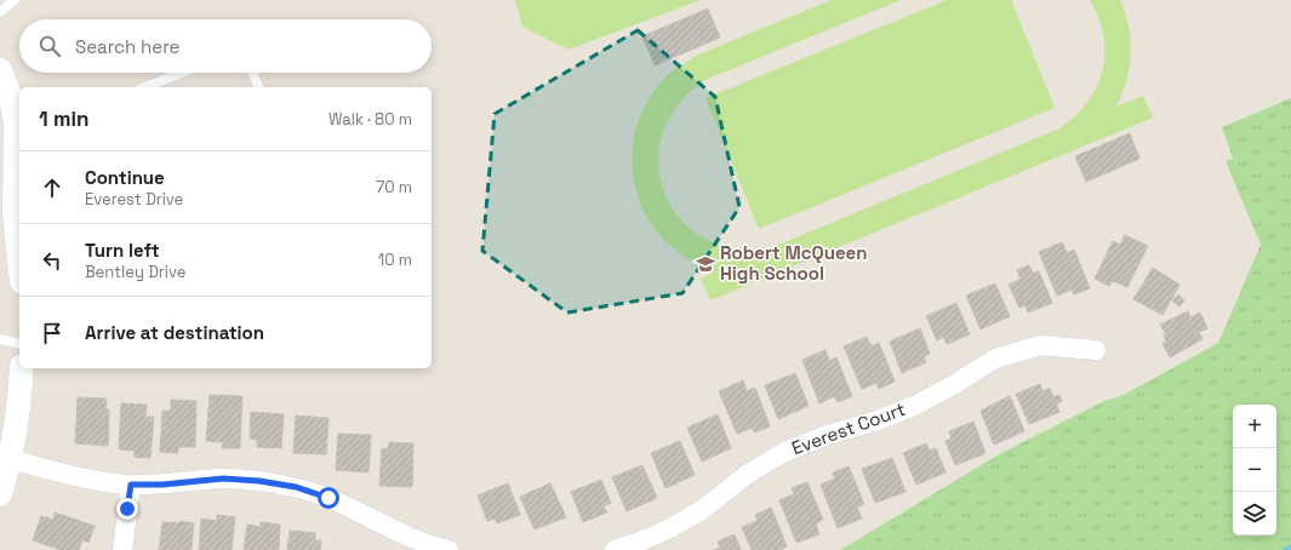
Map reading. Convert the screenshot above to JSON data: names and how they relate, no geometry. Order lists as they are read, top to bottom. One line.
{"streets":{"street":["Everest Court"]},"places":{"school or university":["Robert McQueen High School"]},"page":{"search":"Search here","heading":["1 min","Walk · 80 m"],"list":[["Continue","Everest Drive","70 m"],["Turn left","Bentley Drive","10 m"],"Arrive at destination"],"map_buttons":["+","−"]}}
